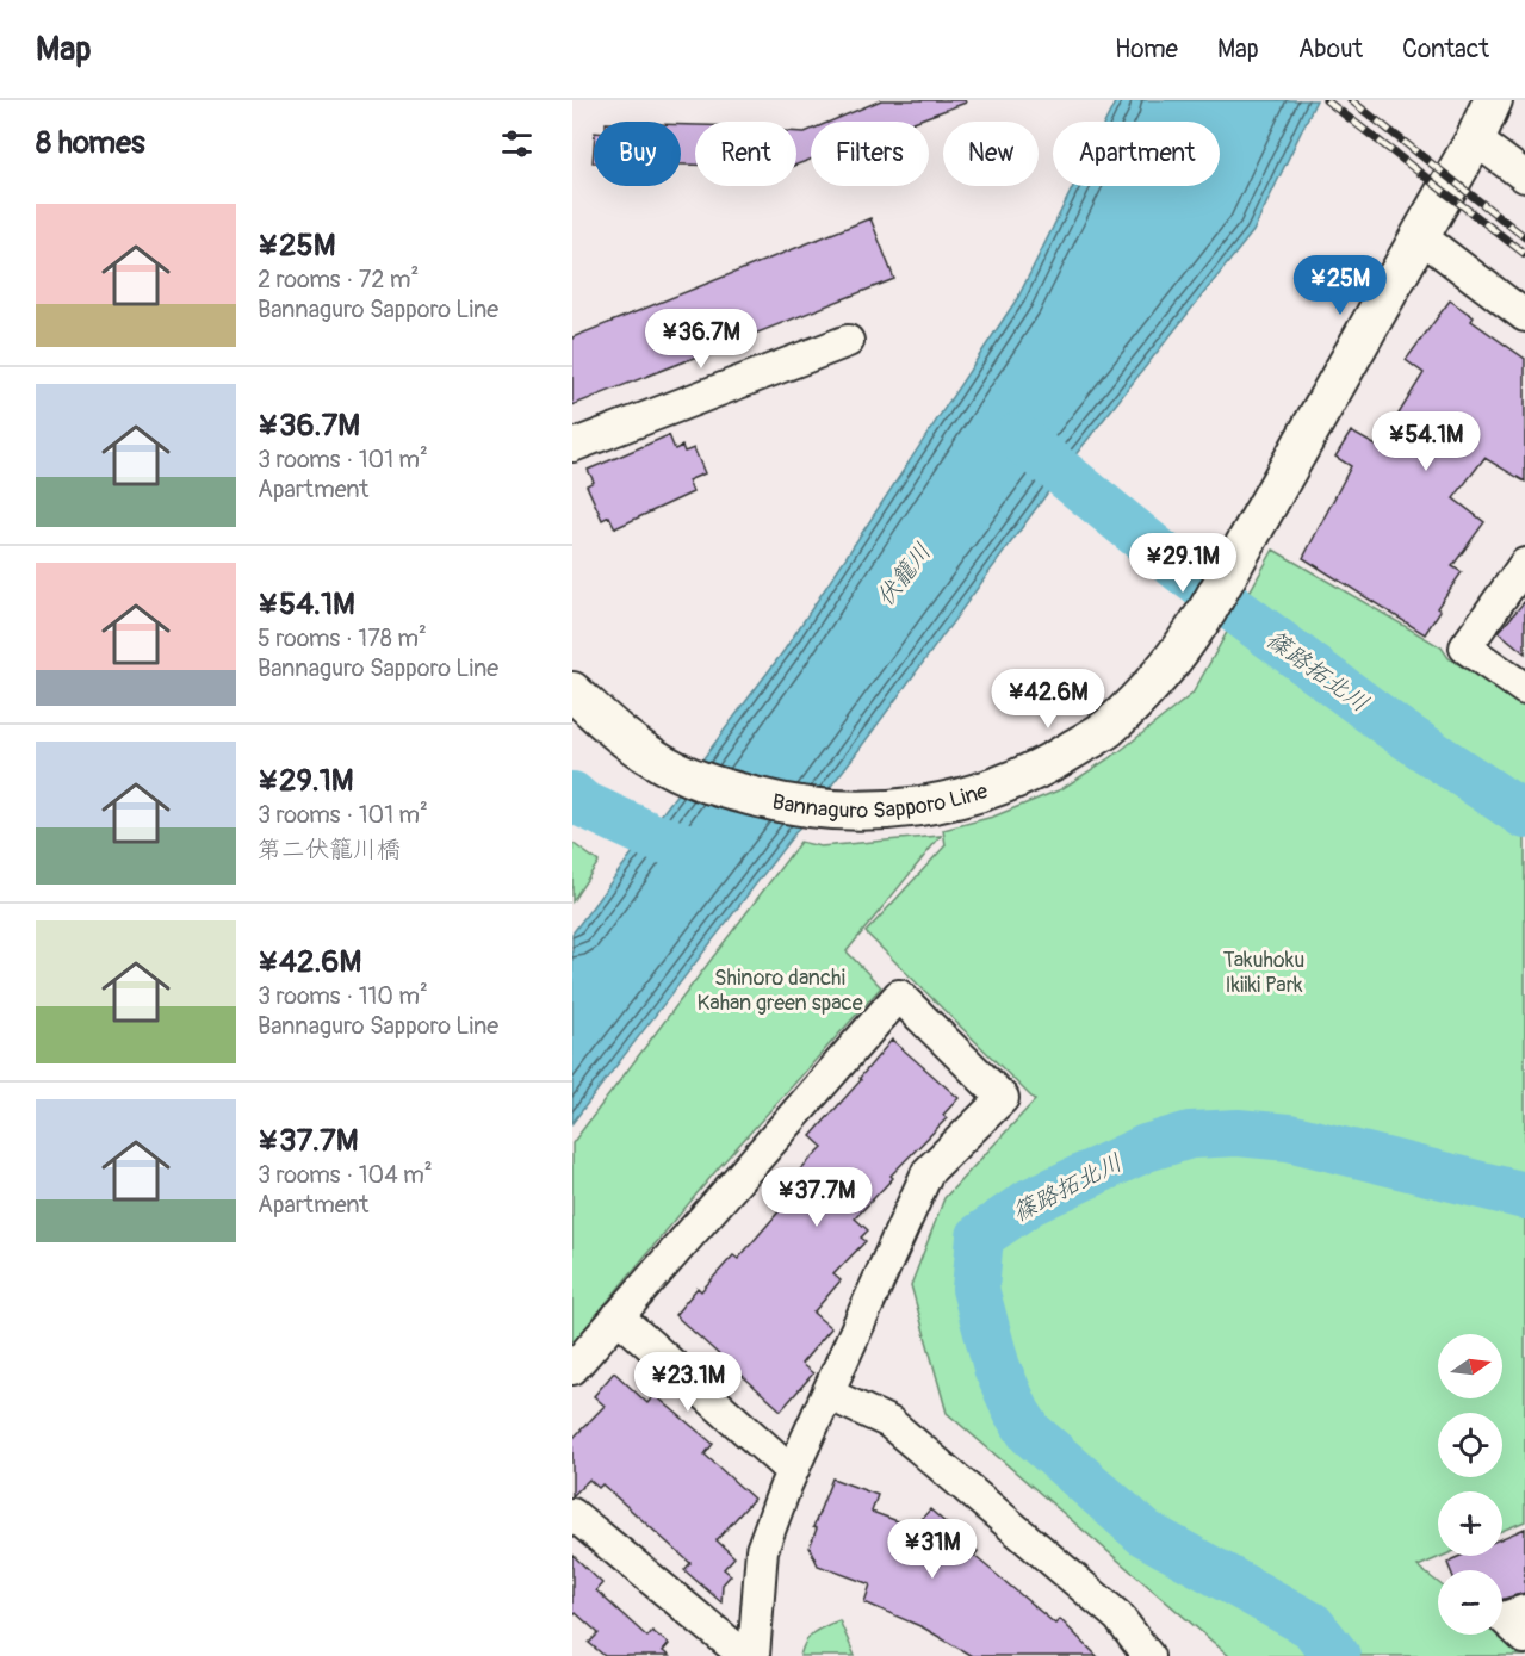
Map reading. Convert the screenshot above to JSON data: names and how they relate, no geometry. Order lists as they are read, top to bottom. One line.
{"streets":{"main road":["Bannaguro Sapporo Line"]},"water":["伏籠川","篠路拓北川"],"parks":["Takuhoku Ikiiki Park","Shinoro danchi Kahan green space"],"north":"right","page":{"header":"Map","nav":["Home","Map","About","Contact"],"heading":"8 homes","chip":["Buy","Rent","Filters","New","Apartment"],"list":[{"name":"¥25M","note":"2 rooms · 72 m² · Bannaguro Sapporo Line"},{"name":"¥36.7M","note":"3 rooms · 101 m² · Apartment"},{"name":"¥54.1M","note":"5 rooms · 178 m² · Bannaguro Sapporo Line"},{"name":"¥29.1M","note":"3 rooms · 101 m² · 第二伏籠川橋"},{"name":"¥42.6M","note":"3 rooms · 110 m² · Bannaguro Sapporo Line"},{"name":"¥37.7M","note":"3 rooms · 104 m² · Apartment"}],"price":["¥25M","¥36.7M","¥54.1M","¥29.1M","¥42.6M","¥37.7M","¥23.1M","¥31M"],"map_buttons":["+","−"]}}
